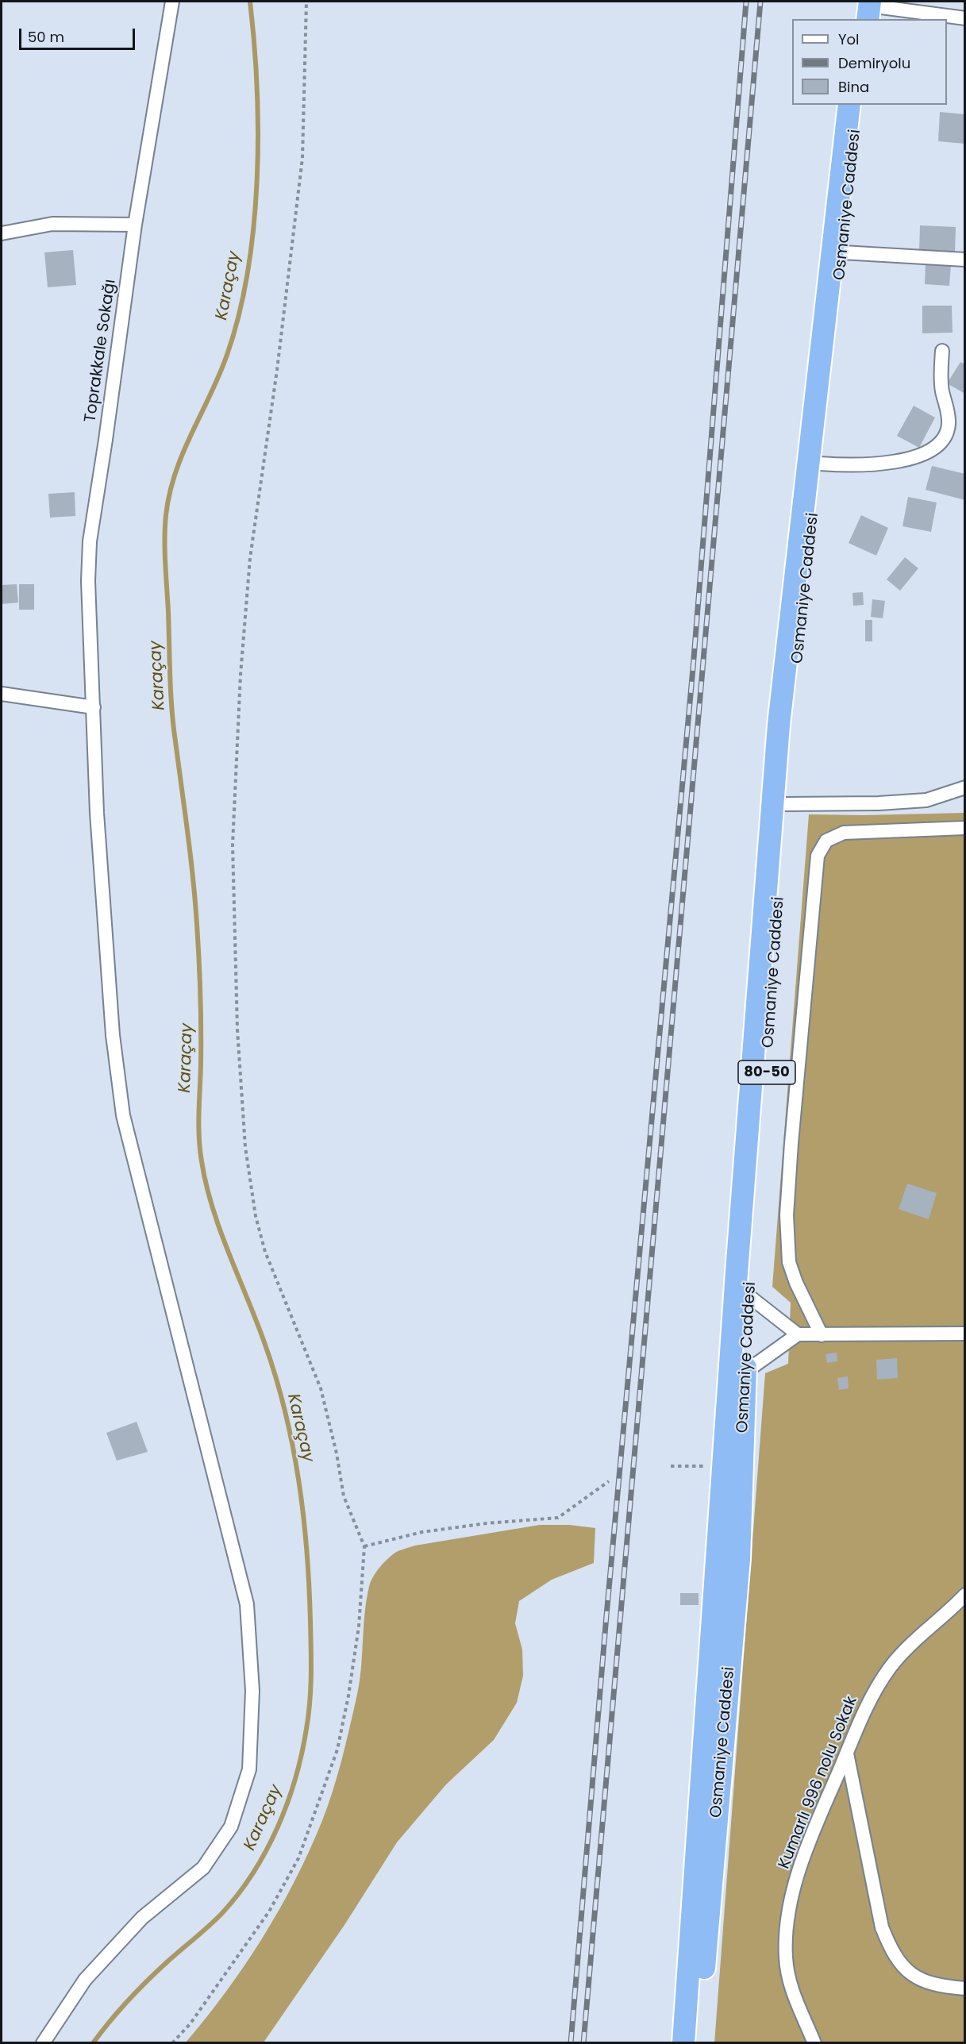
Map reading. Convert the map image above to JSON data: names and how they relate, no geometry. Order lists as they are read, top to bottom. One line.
{"streets":{"highway":["Osmaniye Caddesi","80-50"],"street":["Toprakkale Sokağı","Kumarlı 996 nolu Sokak"]},"water":["Karaçay"],"legend":["Yol","Demiryolu","Bina"],"scale_bar":"50 m"}
